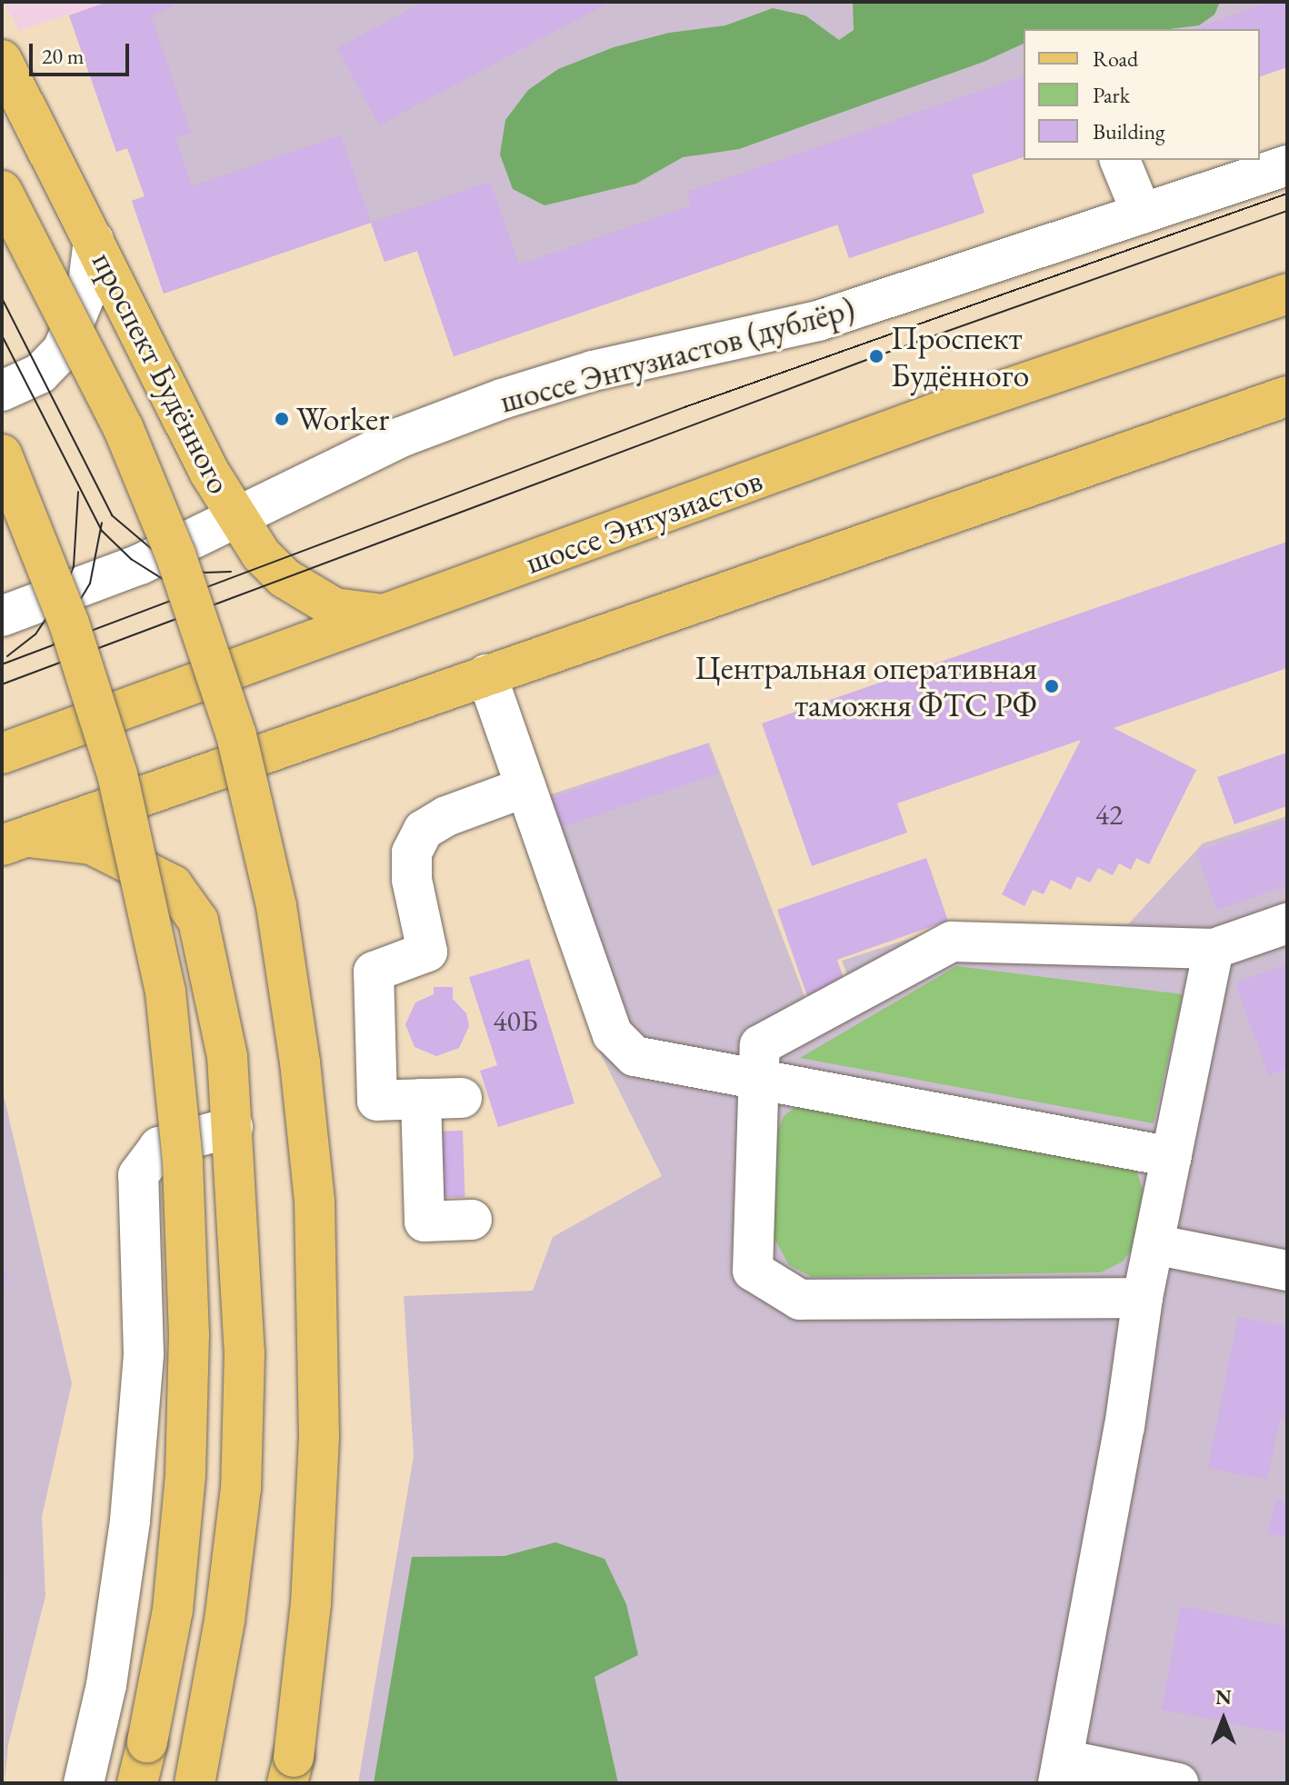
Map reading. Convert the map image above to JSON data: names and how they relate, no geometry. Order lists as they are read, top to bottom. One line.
{"streets":{"main road":["проспект Будённого","шоссе Энтузиастов"],"street":["шоссе Энтузиастов (дублёр)"]},"crossings":[["шоссе Энтузиастов (дублёр)","проспект Будённого"],["проспект Будённого","шоссе Энтузиастов"]],"places":["Проспект Будённого","Worker","Центральная оперативная таможня ФТС РФ"],"house_numbers":["42","40Б"],"legend":["Road","Park","Building"],"scale_bar":"20 m","north":"top"}
